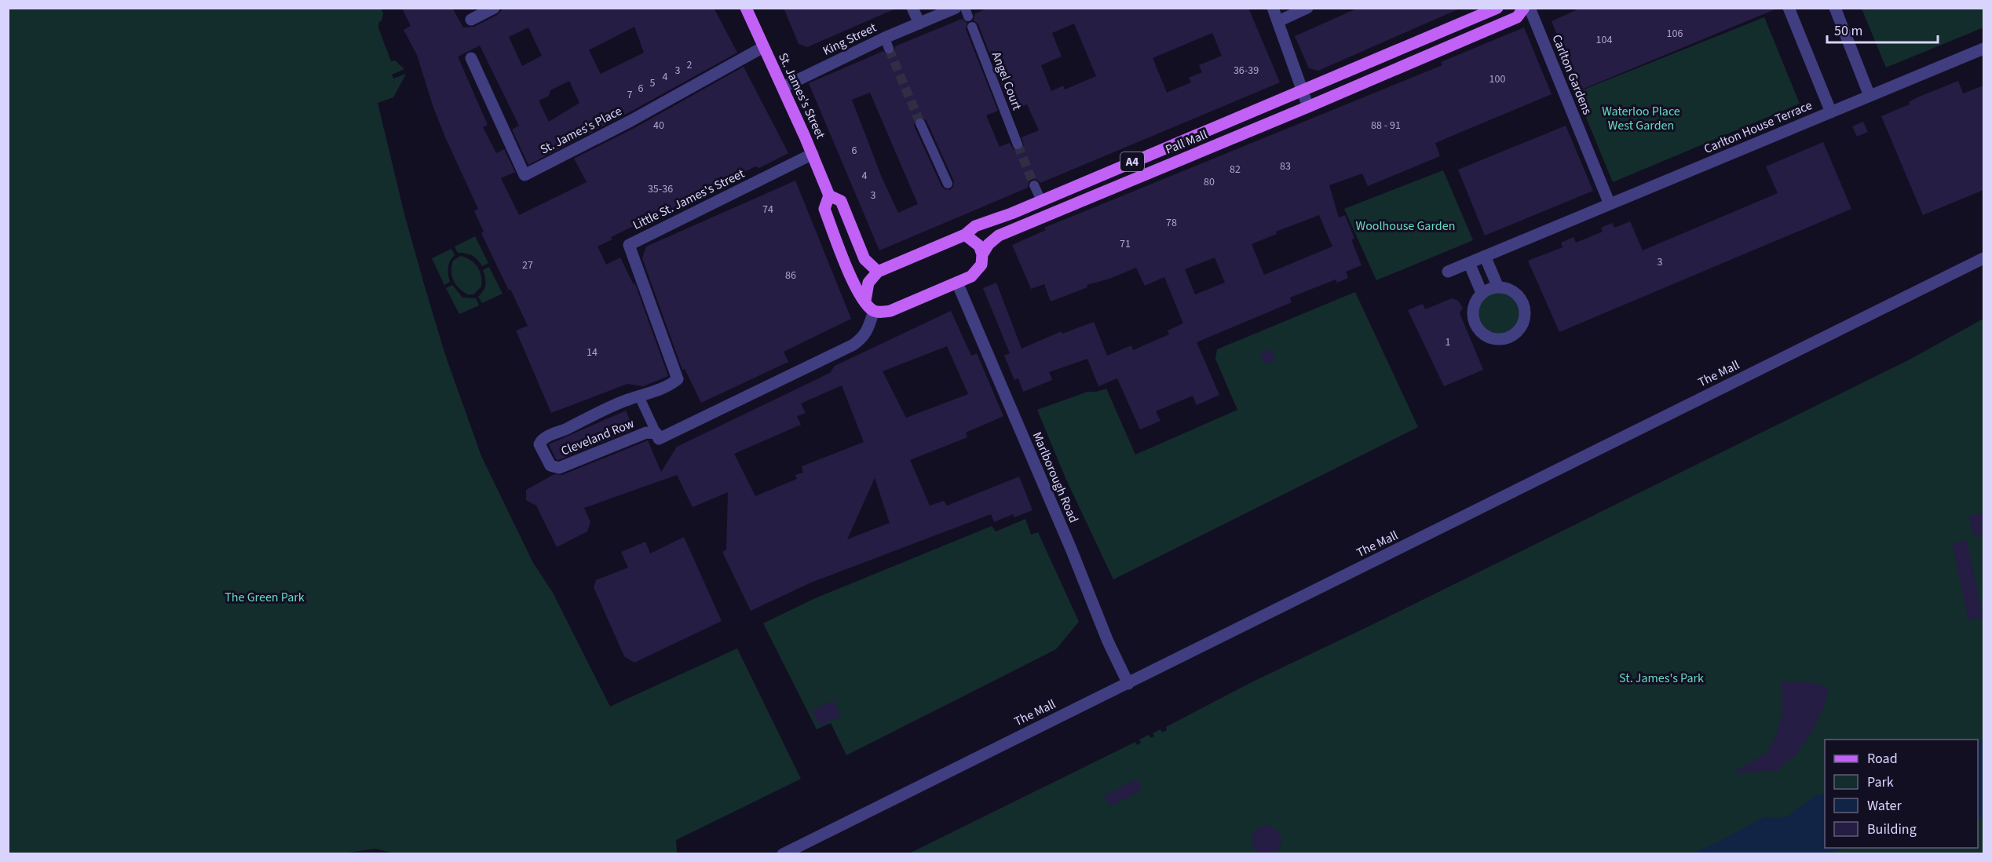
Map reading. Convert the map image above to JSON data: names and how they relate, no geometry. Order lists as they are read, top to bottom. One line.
{"streets":{"main road":["St. James's Street","Pall Mall","A4"],"street":["King Street","Carlton Gardens","Angel Court","Carlton House Terrace","St. James's Place","Little St. James's Street","The Mall","Cleveland Row","Marlborough Road"]},"crossings":[["King Street","St. James's Street"],["Carlton Gardens","Carlton House Terrace"],["St. James's Street","St. James's Place"],["St. James's Street","Pall Mall"],["St. James's Street","Little St. James's Street"],["St. James's Street","Cleveland Row"],["Pall Mall","Cleveland Row"],["Pall Mall","Marlborough Road"],["Little St. James's Street","Cleveland Row"],["The Mall","Marlborough Road"]],"parks":["Waterloo Place West Garden","Woolhouse Garden","The Green Park","St. James's Park"],"house_numbers":["106","104","2","3","36-39","4","100","5","6","7","40","88 - 91","6","83","82","4","80","35-36","3","74","78","71","3","27","86","1","14"],"legend":["Road","Park","Water","Building"],"scale_bar":"50 m"}
